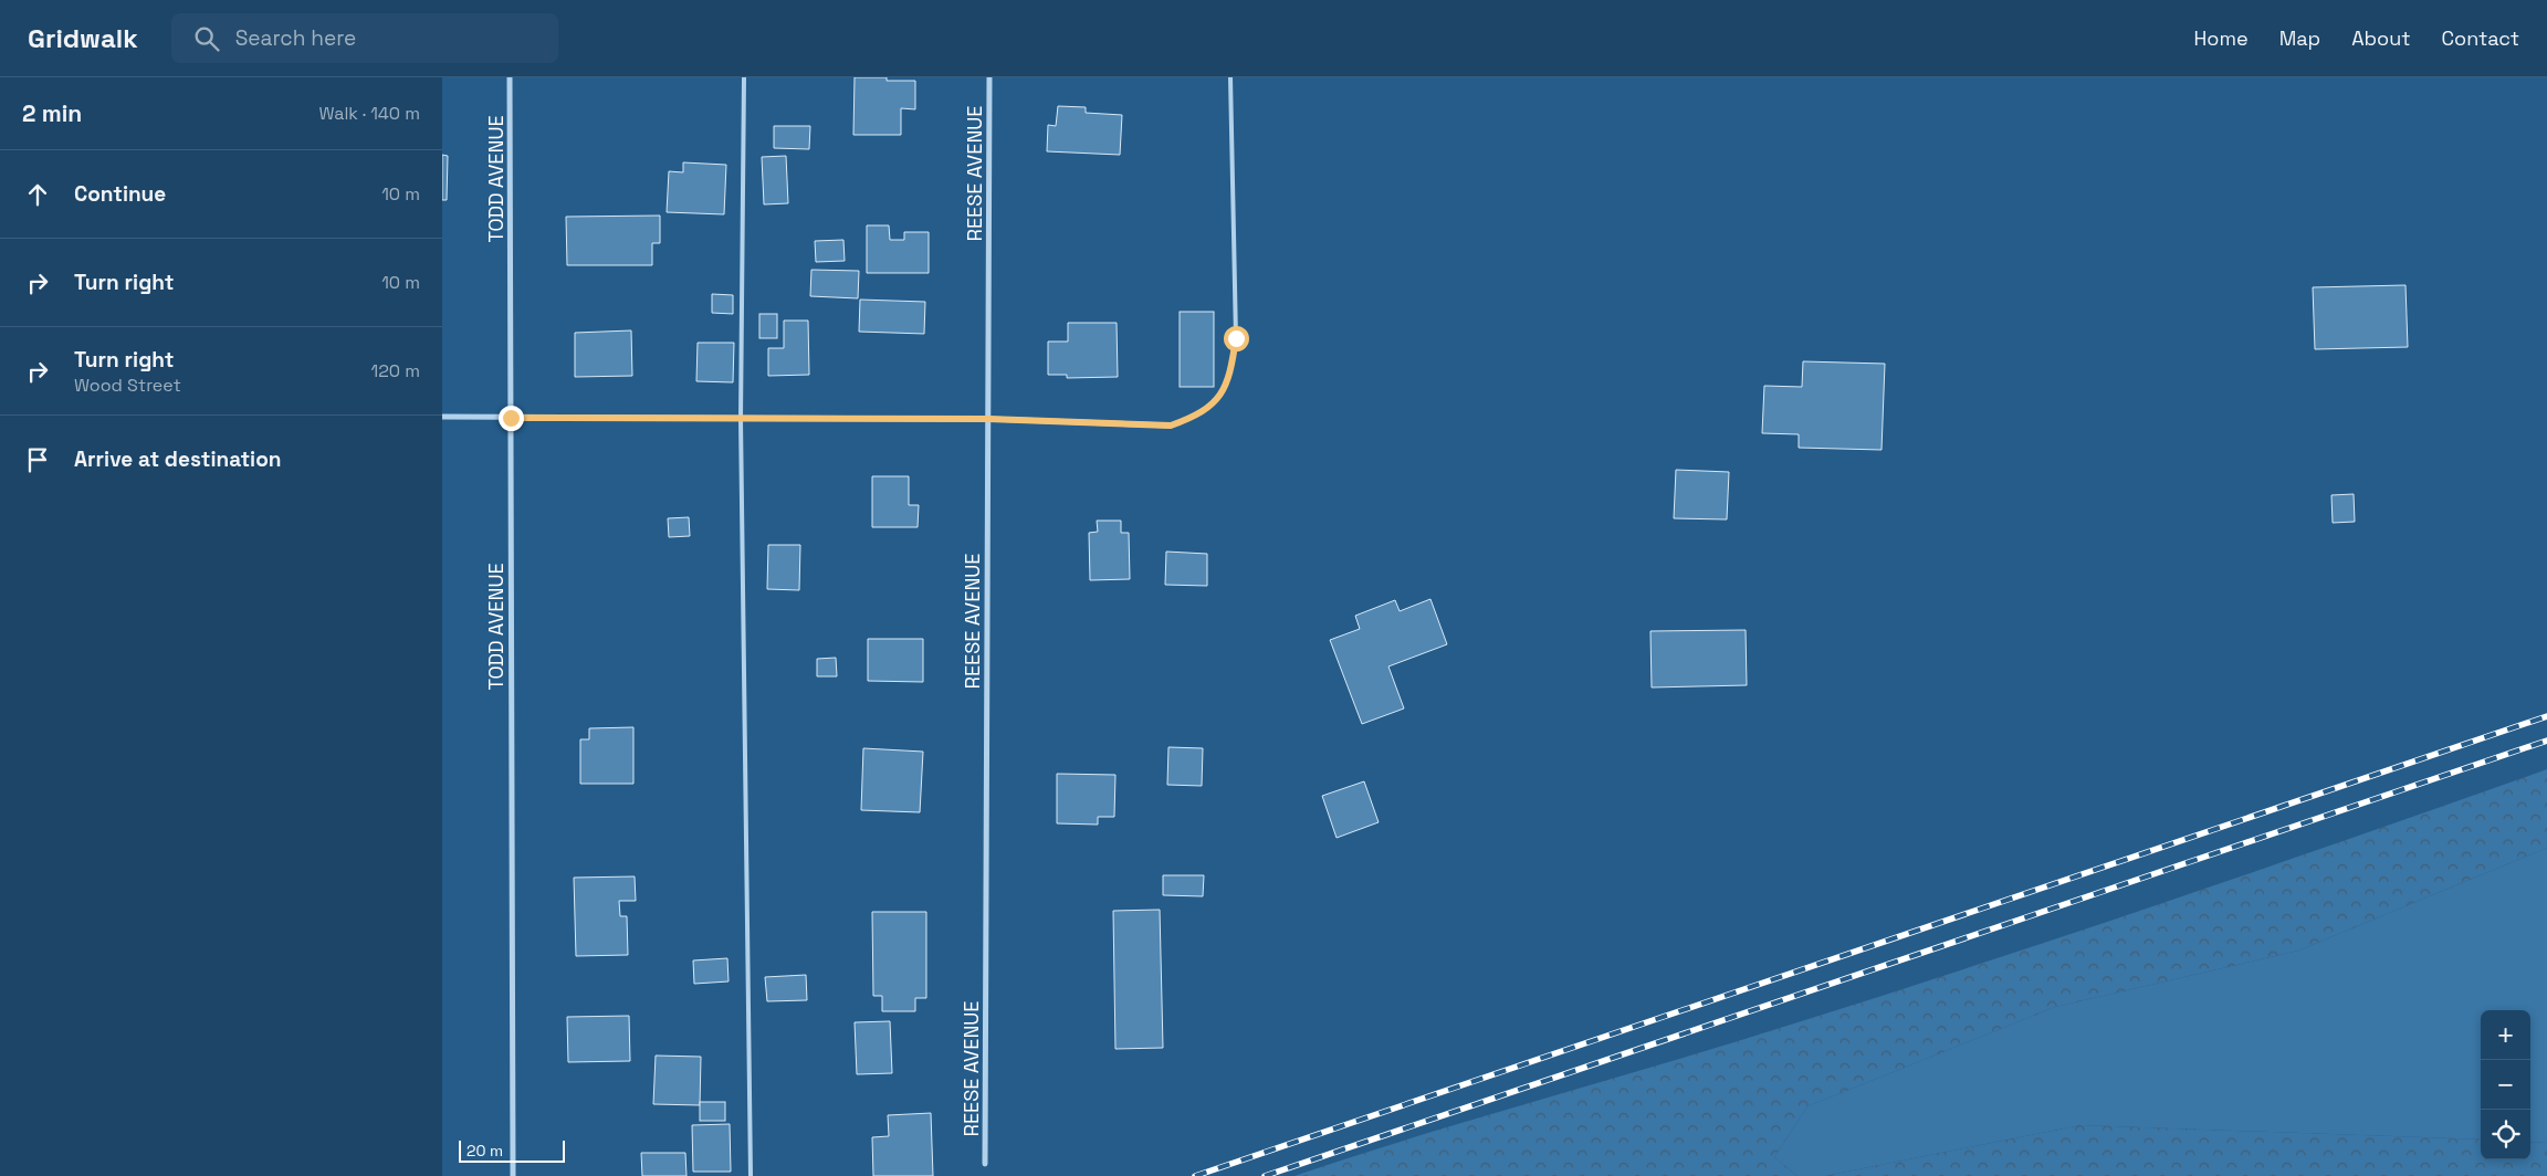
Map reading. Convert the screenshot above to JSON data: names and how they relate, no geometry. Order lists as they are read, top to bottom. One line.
{"streets":{"street":["REESE AVENUE","TODD AVENUE"]},"scale_bar":"20 m","page":{"header":"Gridwalk","search":"Search here","nav":["Home","Map","About","Contact"],"heading":["2 min","Walk · 140 m"],"list":[["Continue","10 m"],["Turn right","10 m"],["Turn right","Wood Street","120 m"],"Arrive at destination"],"map_buttons":["+","−"],"scale":"20 m"}}
